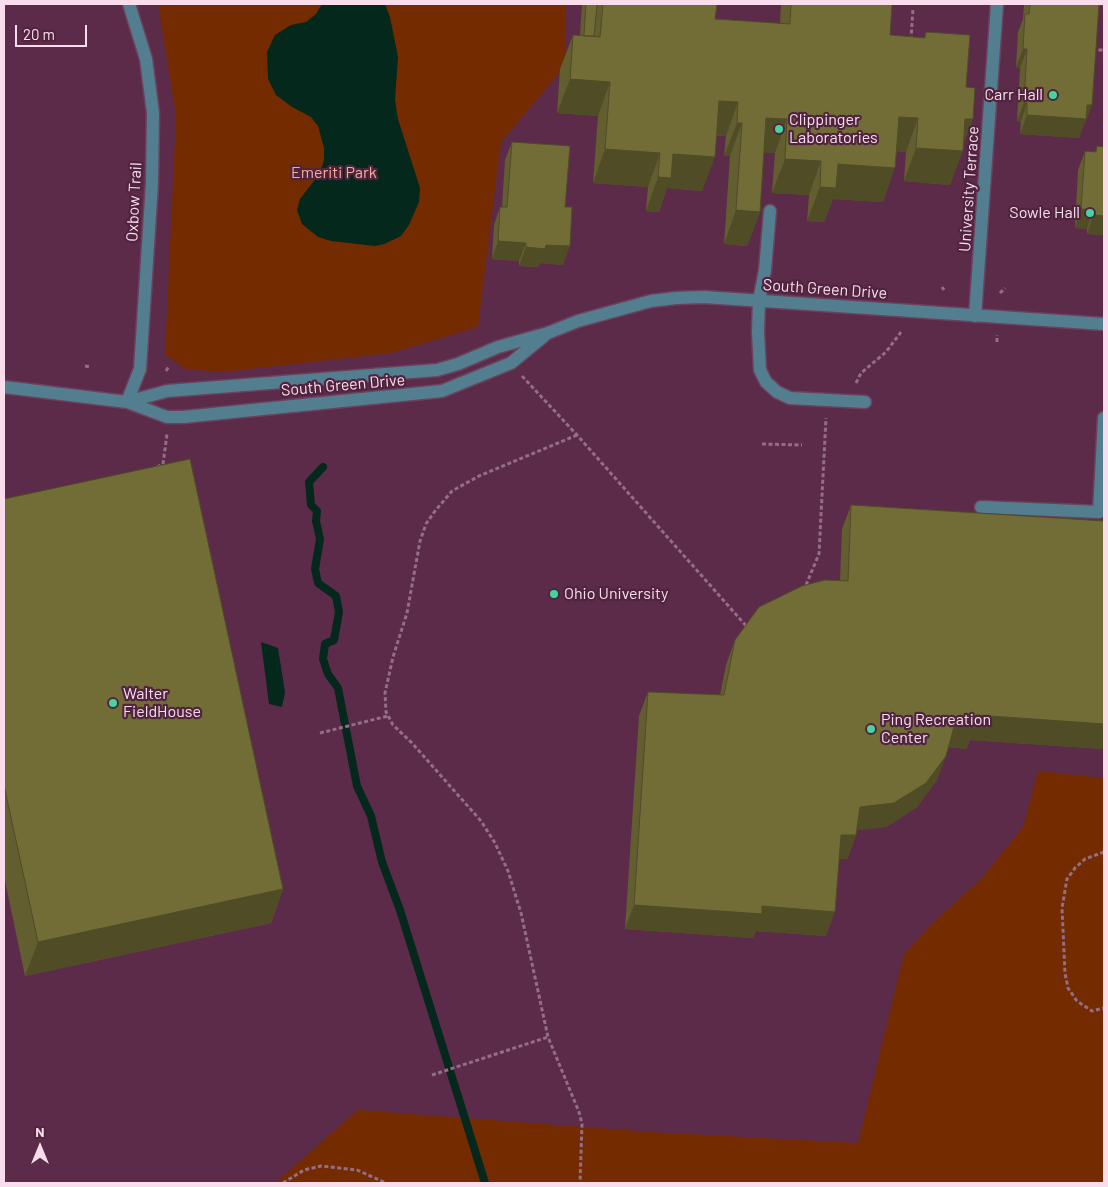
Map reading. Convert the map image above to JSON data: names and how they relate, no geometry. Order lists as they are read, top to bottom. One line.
{"streets":{"street":["University Terrace","Oxbow Trail","South Green Drive"]},"crossings":[["University Terrace","South Green Drive"],["Oxbow Trail","South Green Drive"]],"parks":["Emeriti Park"],"places":["Carr Hall","Clippinger Laboratories","Sowle Hall","Ohio University","Walter FieldHouse","Ping Recreation Center"],"scale_bar":"20 m","north":"top"}
